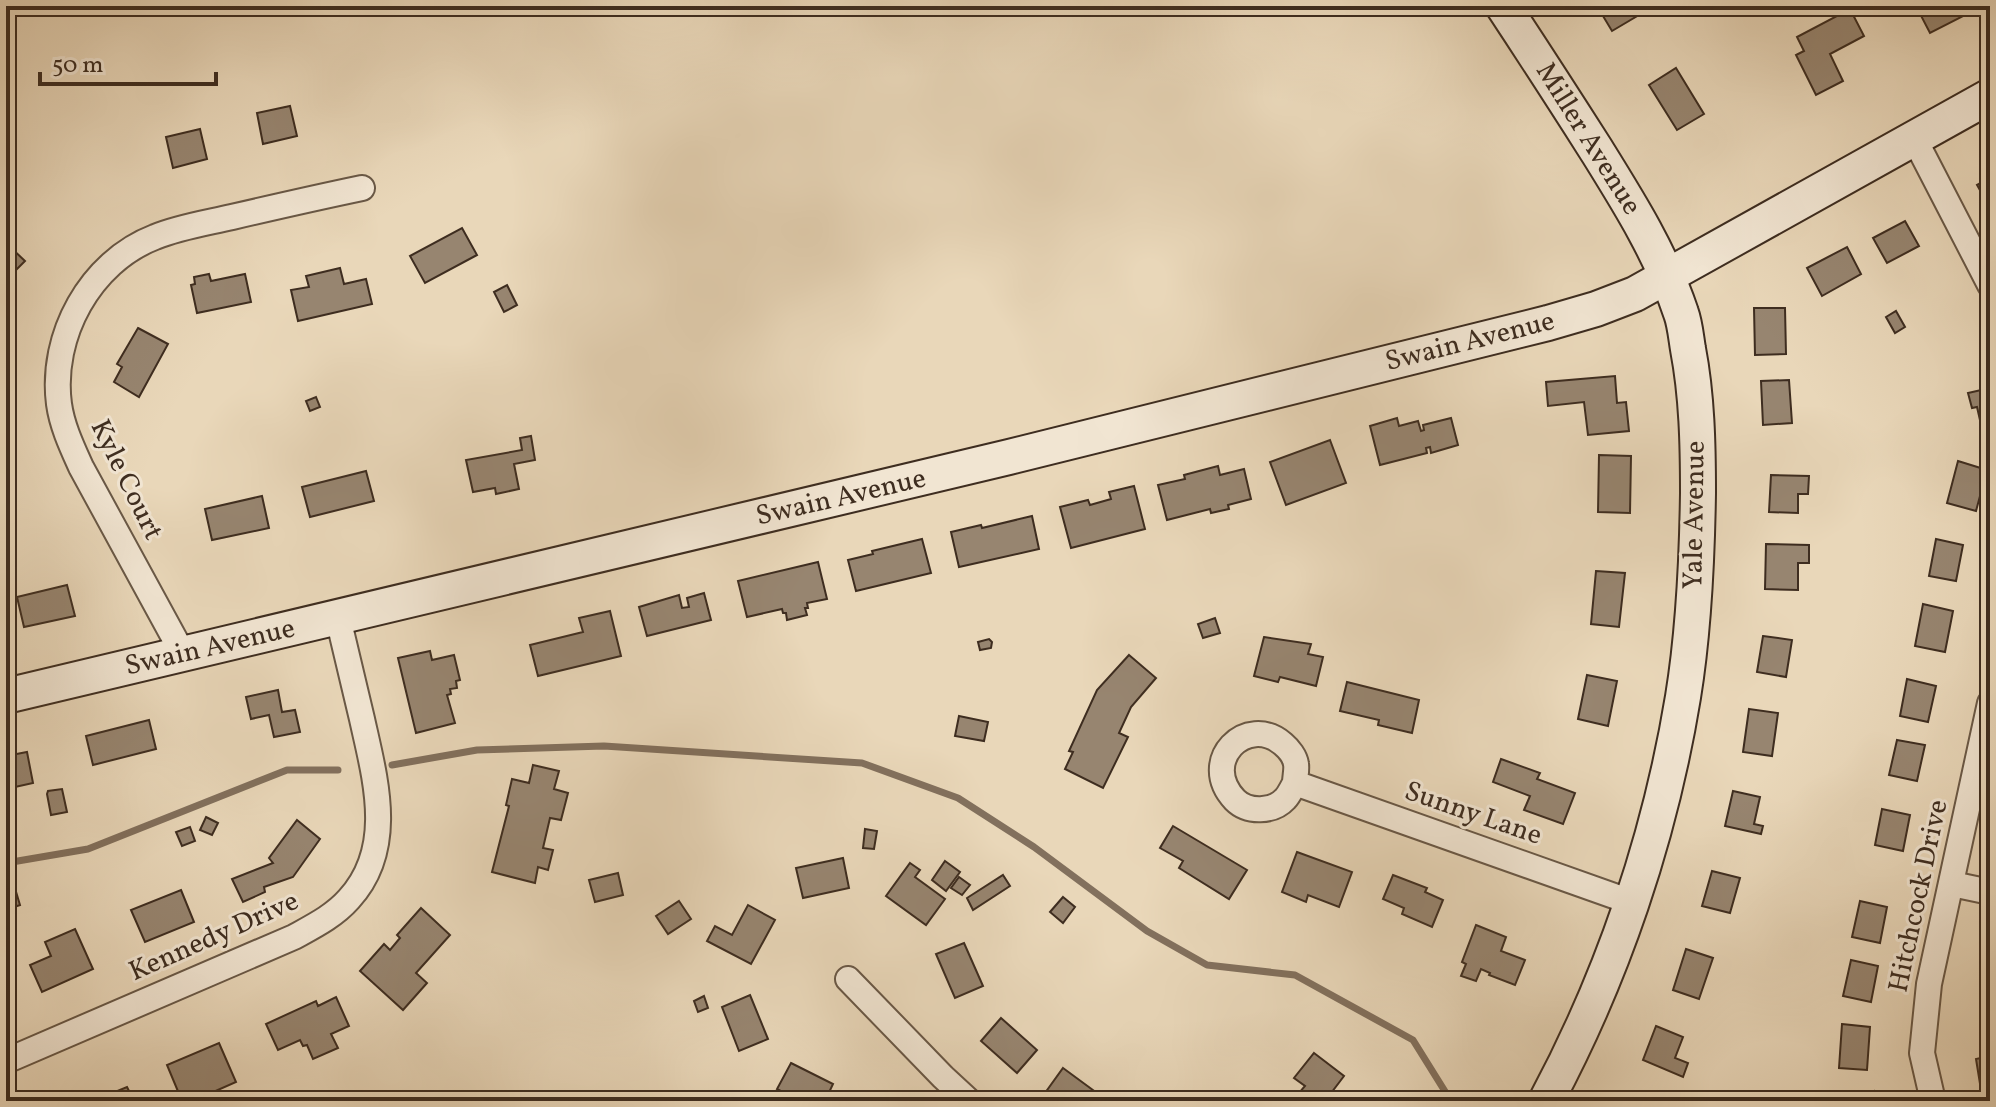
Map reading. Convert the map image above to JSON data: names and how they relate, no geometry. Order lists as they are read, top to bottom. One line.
{"streets":{"street":["Miller Avenue","Swain Avenue","Kyle Court","Yale Avenue","Sunny Lane","Hitchcock Drive","Kennedy Drive"]},"crossings":[["Miller Avenue","Swain Avenue"],["Miller Avenue","Yale Avenue"],["Swain Avenue","Kyle Court"],["Swain Avenue","Yale Avenue"],["Swain Avenue","Kennedy Drive"],["Yale Avenue","Sunny Lane"]],"scale_bar":"50 m"}
